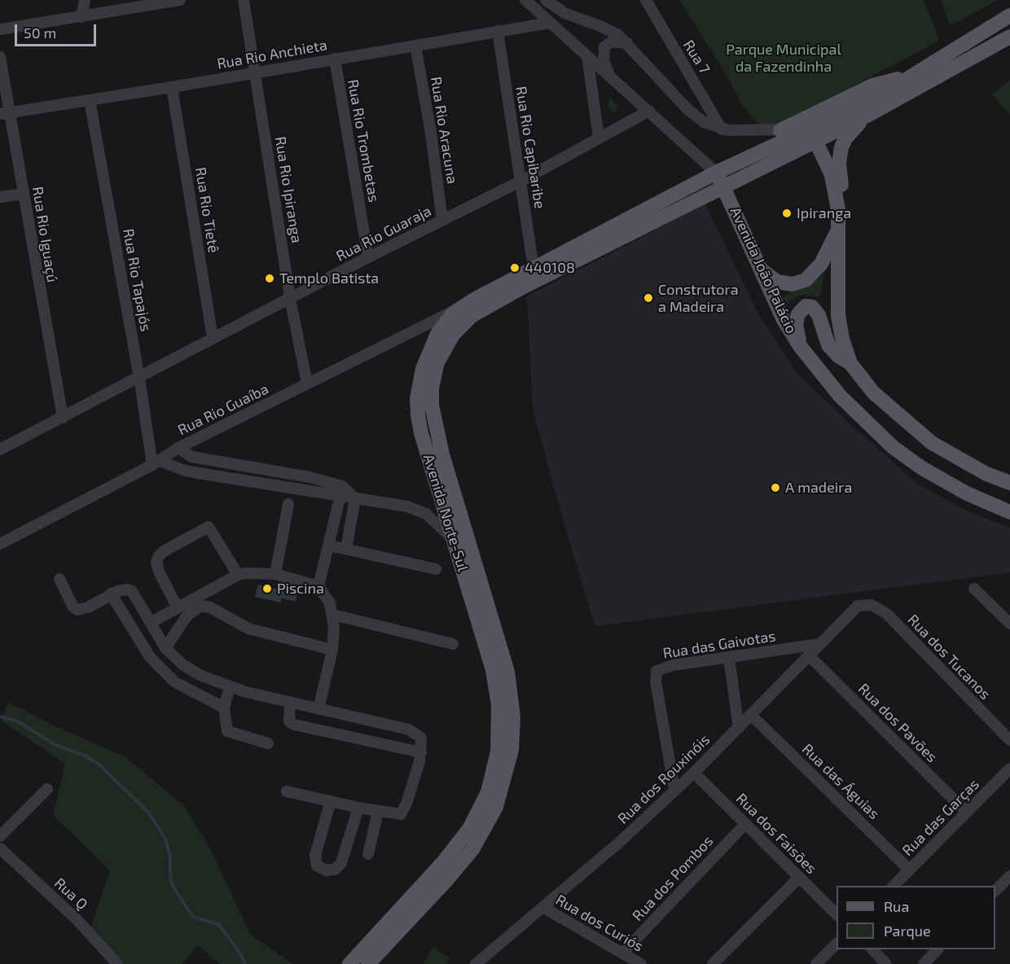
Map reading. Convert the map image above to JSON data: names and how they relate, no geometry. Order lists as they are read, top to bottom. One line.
{"streets":{"main road":["Avenida João Palácio","Avenida Norte-Sul"],"street":["Rua Rio Anchieta","Rua 7","Rua Rio Aracuna","Rua Rio Trombetas","Rua Rio Capibaribe","Rua Rio Ipiranga","Rua Rio Tietê","Rua Rio Guaraja","Rua Rio Iguaçú","Rua Rio Tapajós","Rua Rio Guaíba","Rua das Gaivotas","Rua dos Tucanos","Rua dos Pavões","Rua dos Rouxinóis","Rua das Águias","Rua das Garças","Rua dos Faisões","Rua dos Pombos","Rua Q","Rua dos Curiós"]},"crossings":[["Rua Rio Anchieta","Rua Rio Aracuna"],["Rua Rio Anchieta","Rua Rio Trombetas"],["Rua Rio Anchieta","Rua Rio Capibaribe"],["Rua Rio Anchieta","Rua Rio Ipiranga"],["Rua Rio Anchieta","Rua Rio Tietê"],["Rua Rio Anchieta","Rua Rio Iguaçú"],["Rua Rio Anchieta","Rua Rio Tapajós"],["Rua Rio Aracuna","Rua Rio Guaraja"],["Rua Rio Trombetas","Rua Rio Guaraja"],["Rua Rio Capibaribe","Rua Rio Guaraja"],["Rua Rio Capibaribe","Avenida Norte-Sul"],["Rua Rio Ipiranga","Rua Rio Guaraja"],["Rua Rio Ipiranga","Rua Rio Guaíba"],["Rua Rio Tietê","Rua Rio Guaraja"],["Rua Rio Guaraja","Rua Rio Iguaçú"],["Rua Rio Guaraja","Rua Rio Tapajós"],["Avenida João Palácio","Avenida Norte-Sul"],["Rua Rio Tapajós","Rua Rio Guaíba"],["Rua Rio Guaíba","Avenida Norte-Sul"],["Rua das Gaivotas","Rua dos Rouxinóis"],["Rua dos Tucanos","Rua dos Rouxinóis"],["Rua dos Pavões","Rua dos Rouxinóis"],["Rua dos Pavões","Rua das Garças"],["Rua dos Rouxinóis","Rua das Águias"],["Rua dos Rouxinóis","Rua dos Faisões"],["Rua dos Rouxinóis","Rua dos Curiós"],["Rua das Águias","Rua das Garças"],["Rua dos Faisões","Rua dos Pombos"],["Rua dos Pombos","Rua dos Curiós"]],"parks":["Parque Municipal da Fazendinha"],"places":["Ipiranga","440108","Templo Batista","Construtora a Madeira","A madeira","Piscina"],"legend":["Rua","Parque"],"scale_bar":"50 m"}
